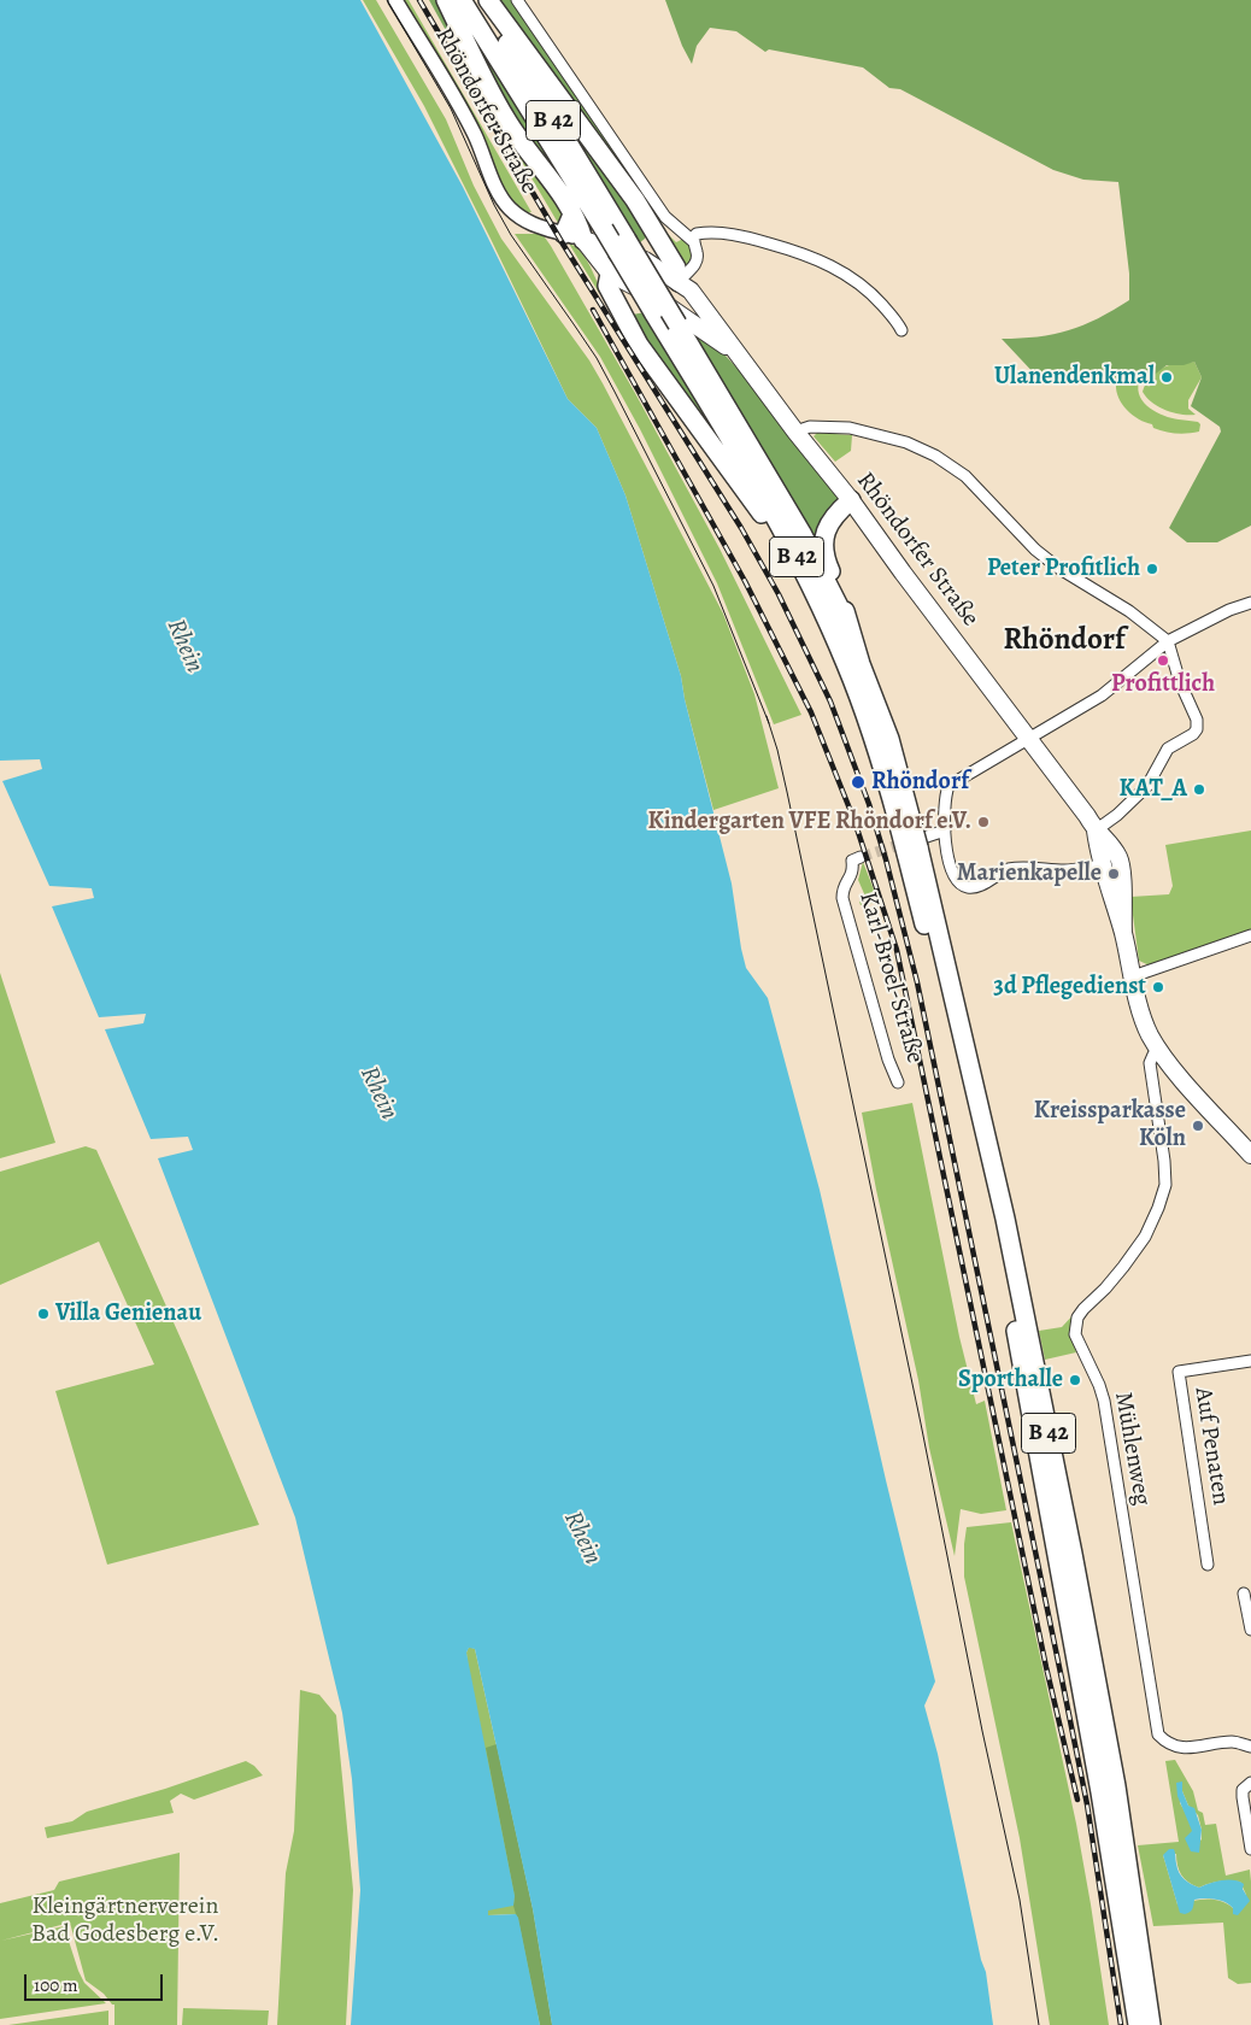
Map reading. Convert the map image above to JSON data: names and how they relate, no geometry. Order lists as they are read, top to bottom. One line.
{"streets":{"highway":["B 42"],"main road":["Rhöndorfer Straße"],"street":["Karl-Broel-Straße","Auf Penaten","Mühlenweg"]},"crossings":[["Rhöndorfer Straße","B 42"]],"districts":["Rhöndorf"],"water":["Rhein"],"parks":["Kleingärtnerverein Bad Godesberg e.V."],"places":["Ulanendenkmal","Peter Profitlich","Profittlich","Rhöndorf","KAT_A","Kindergarten VFE Rhöndorf e.V.","Marienkapelle","3d Pflegedienst","Kreissparkasse Köln","Villa Genienau","Sporthalle"],"scale_bar":"100 m"}
